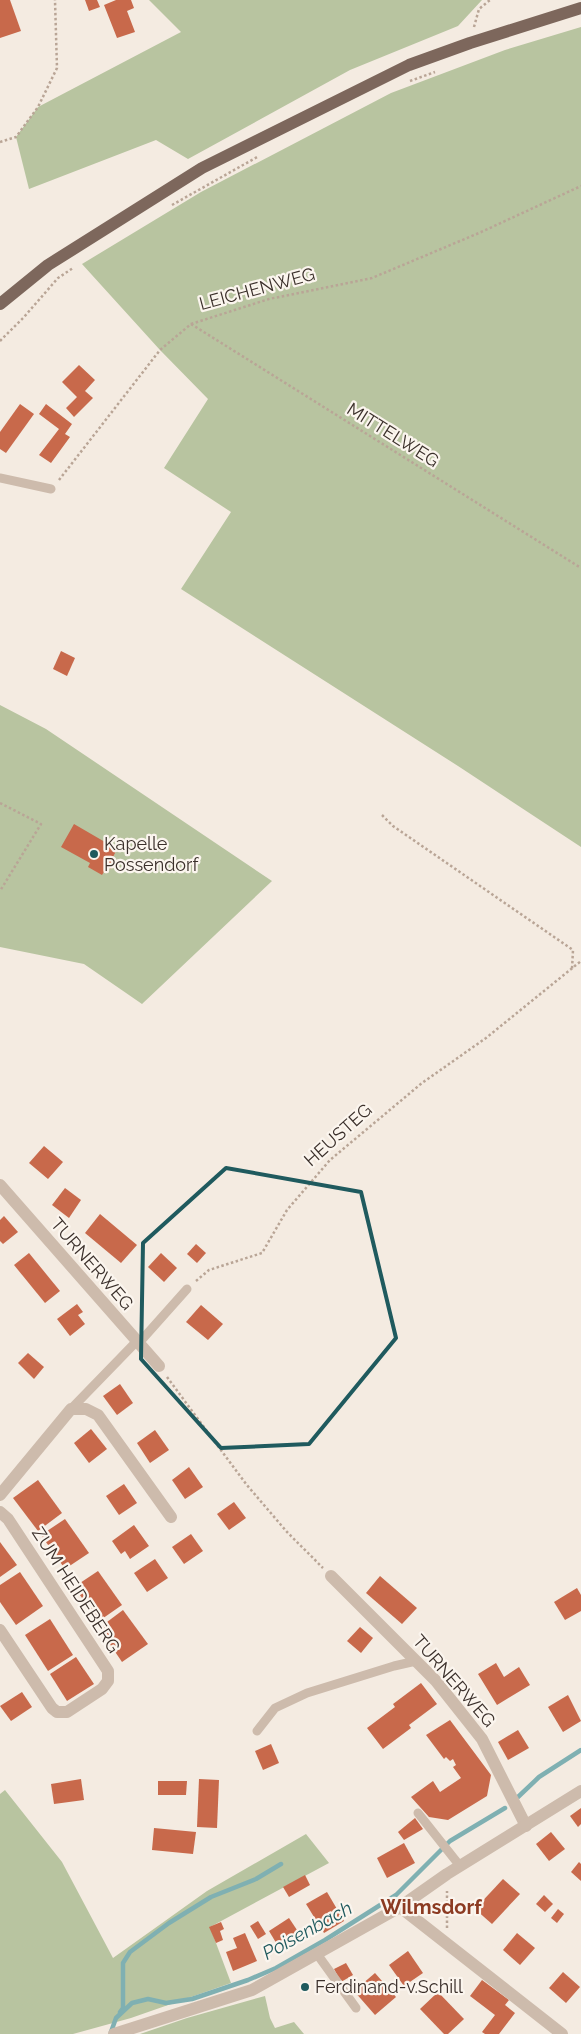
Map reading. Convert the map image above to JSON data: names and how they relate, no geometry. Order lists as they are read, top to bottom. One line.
{"streets":{"street":["TURNERWEG","ZUM HEIDEBERG"],"path":["LEICHENWEG","MITTELWEG","HEUSTEG"]},"crossings":[["LEICHENWEG","MITTELWEG"]],"districts":["Wilmsdorf"],"water":["Poisenbach"],"places":["Kapelle Possendorf","Ferdinand-v.Schill"]}
